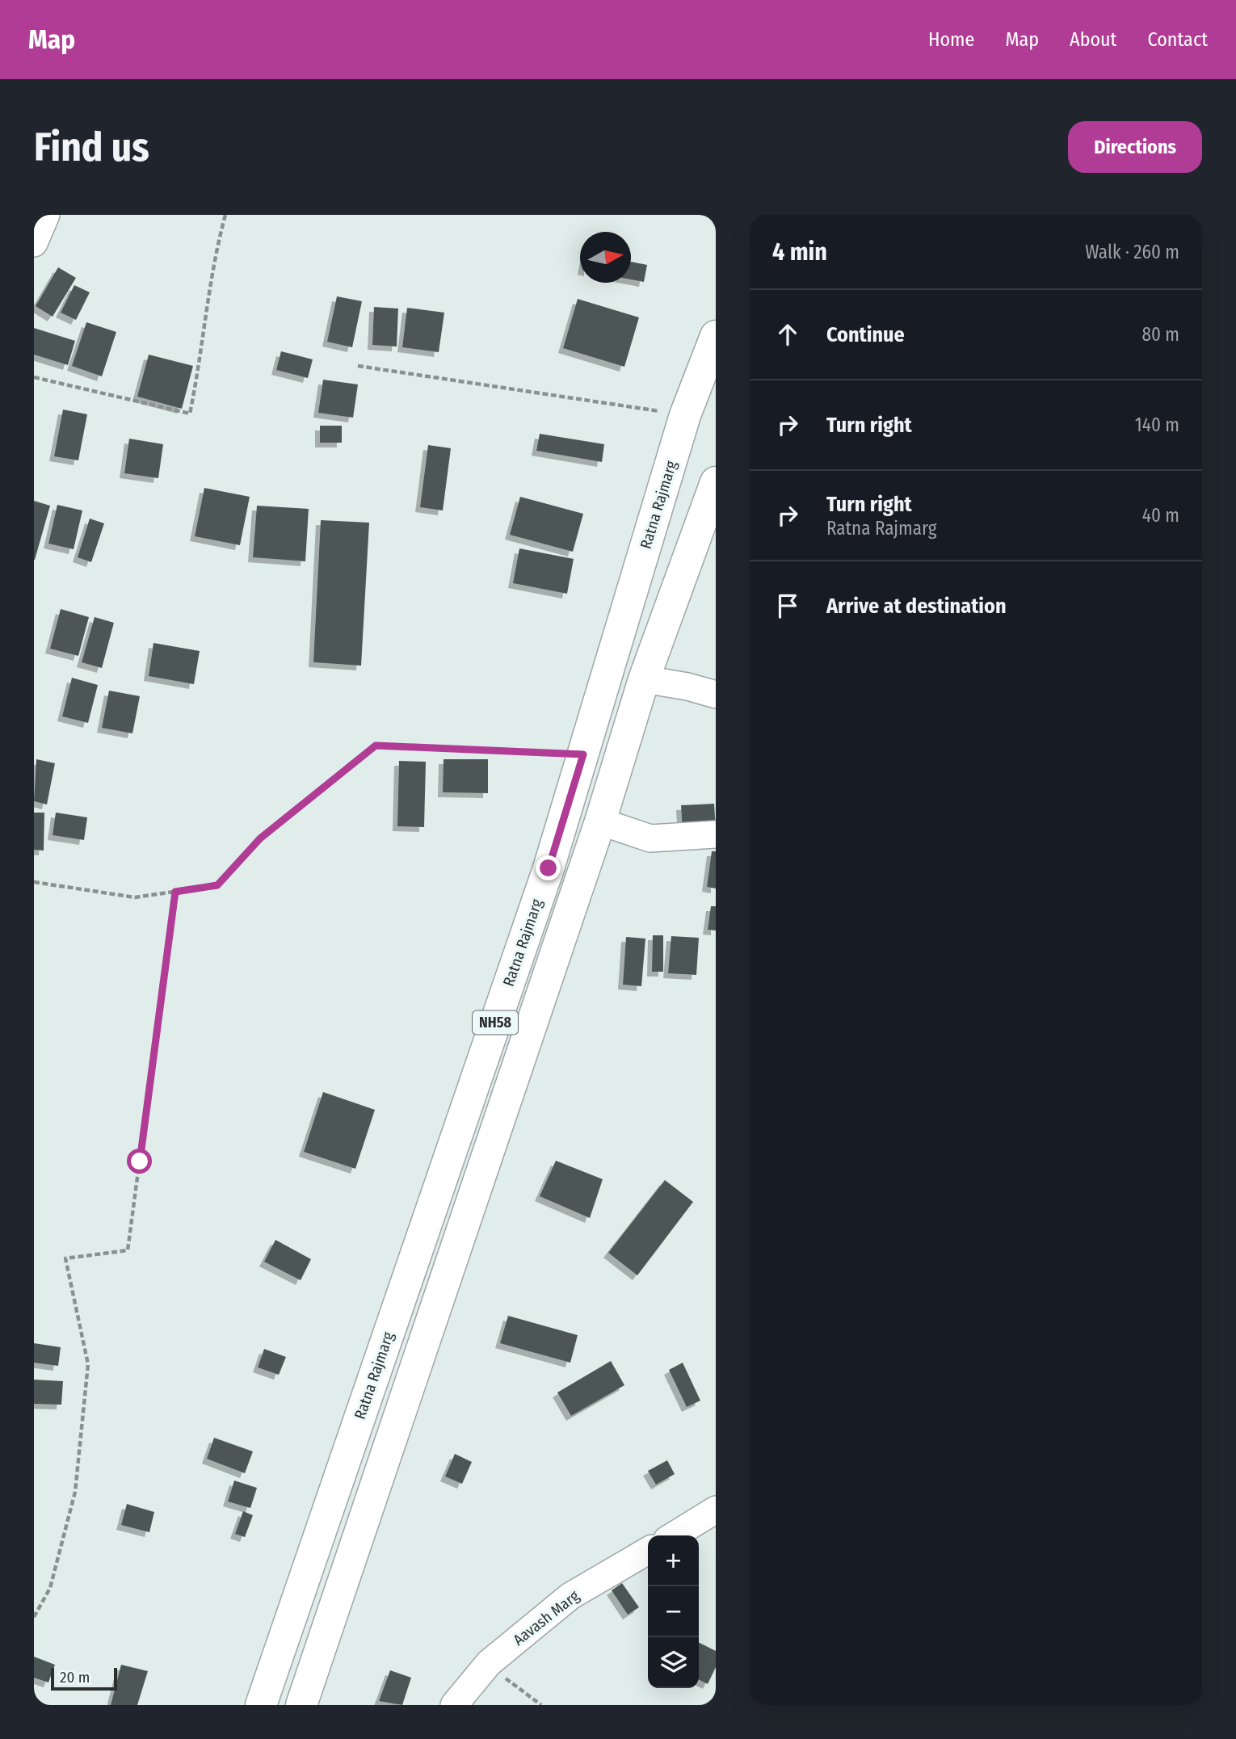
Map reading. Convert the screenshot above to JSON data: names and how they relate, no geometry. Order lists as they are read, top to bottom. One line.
{"streets":{"main road":["Ratna Rajmarg","NH58"],"street":["Aavash Marg"]},"scale_bar":"20 m","north":"right","page":{"header":"Map","nav":["Home","Map","About","Contact"],"buttons":"Directions","title":"Find us","heading":["4 min","Walk · 260 m"],"list":[["Continue","80 m"],["Turn right","140 m"],["Turn right","Ratna Rajmarg","40 m"],"Arrive at destination"],"map_buttons":["+","−"],"scale":"20 m"}}
